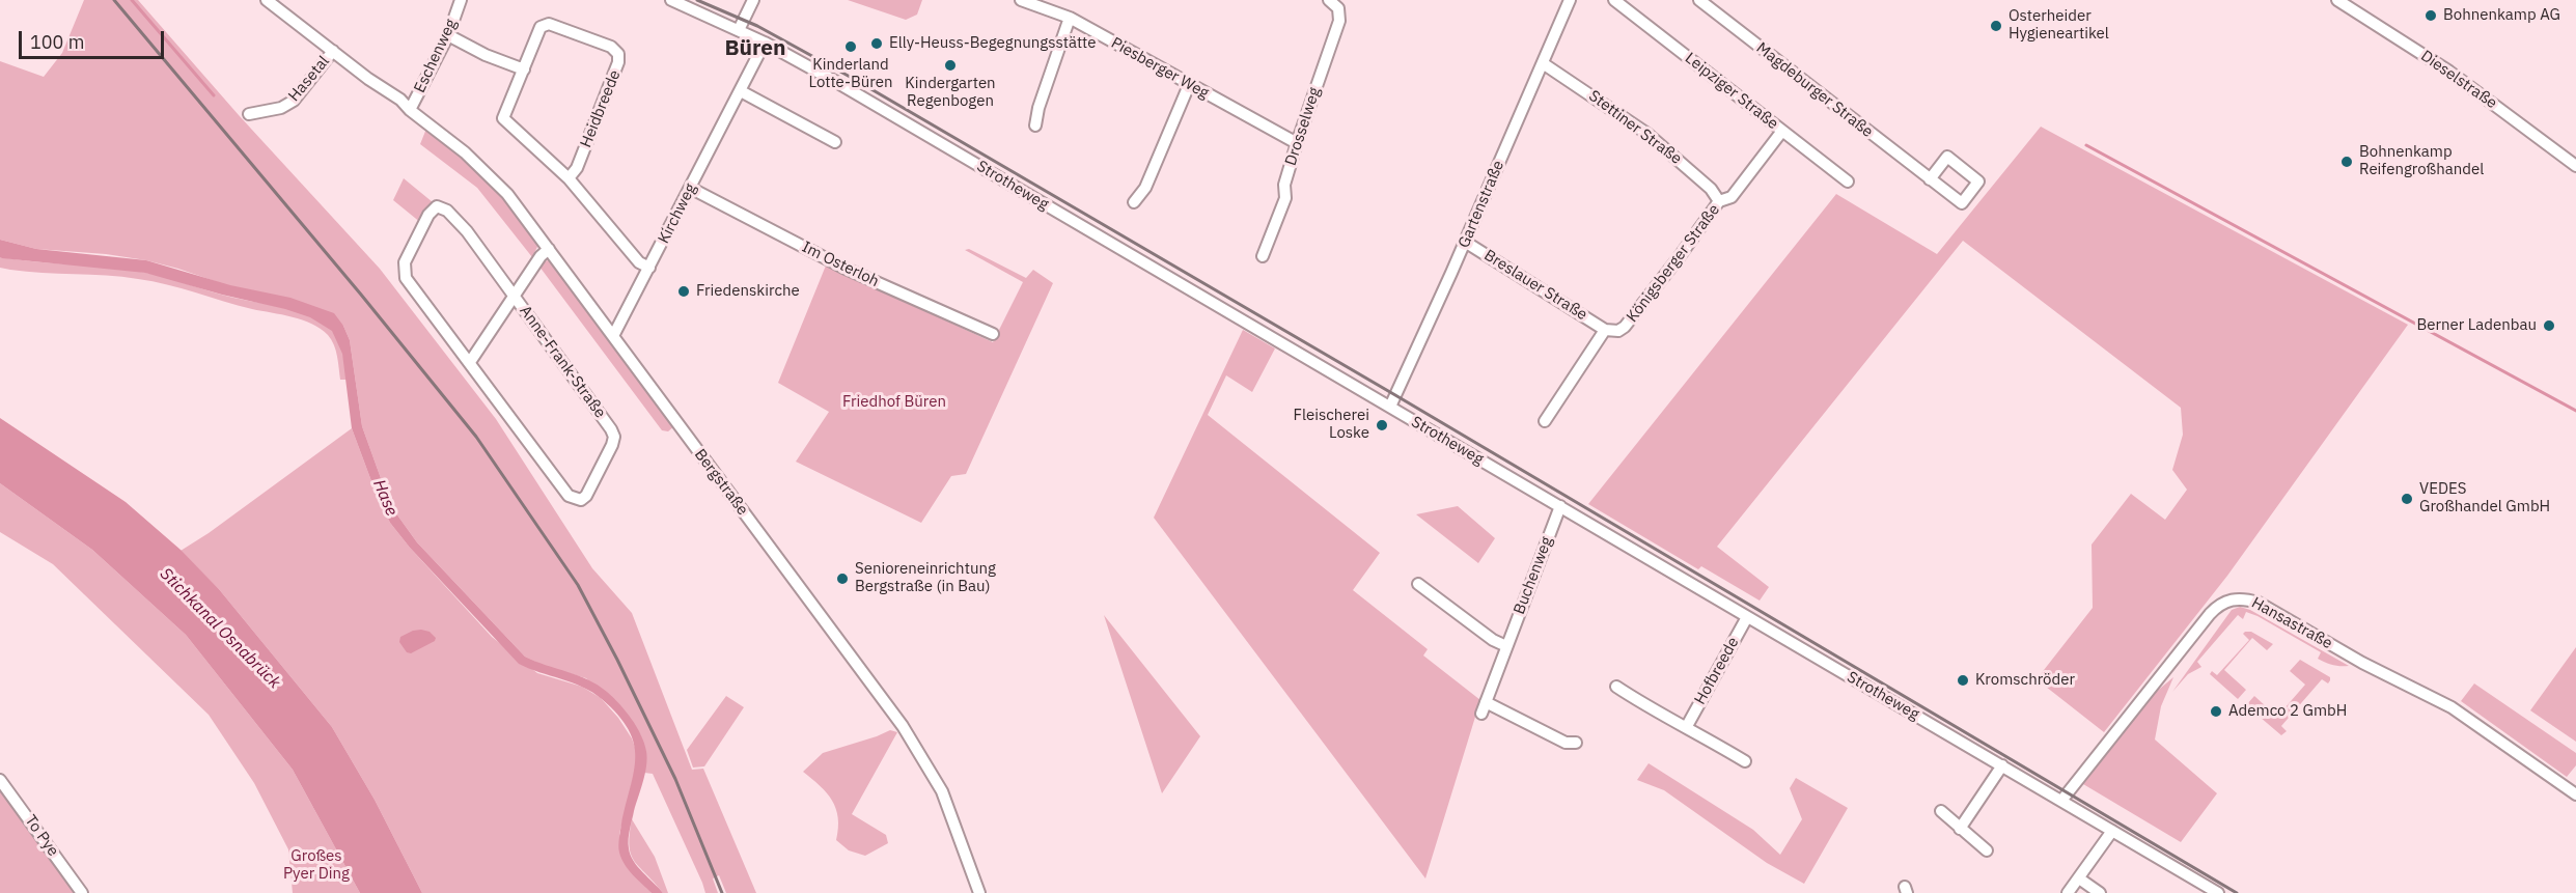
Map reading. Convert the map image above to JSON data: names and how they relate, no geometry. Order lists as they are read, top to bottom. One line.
{"streets":{"street":["Eschenweg","Piesberger Weg","Hasetal","Dieselstraße","Magdeburger Straße","Leipziger Straße","Heidbreede","Drosselweg","Stettiner Straße","Strotheweg","Gartenstraße","Kirchweg","Königsberger Straße","Im Osterloh","Breslauer Straße","Anne-Frank-Straße","Bergstraße","Buchenweg","Hansastraße","Hofbreede","To Pye"]},"crossings":[["Eschenweg","Bergstraße"],["Piesberger Weg","Drosselweg"],["Hasetal","Bergstraße"],["Leipziger Straße","Königsberger Straße"],["Heidbreede","Kirchweg"],["Stettiner Straße","Gartenstraße"],["Stettiner Straße","Königsberger Straße"],["Strotheweg","Gartenstraße"],["Strotheweg","Kirchweg"],["Strotheweg","Buchenweg"],["Strotheweg","Hansastraße"],["Strotheweg","Hofbreede"],["Gartenstraße","Breslauer Straße"],["Kirchweg","Im Osterloh"],["Kirchweg","Bergstraße"],["Königsberger Straße","Breslauer Straße"]],"districts":["Büren"],"water":["Hase","Stichkanal Osnabrück"],"parks":["Friedhof Büren","Großes Pyer Ding"],"places":["Bohnenkamp AG","Osterheider Hygieneartikel","Elly-Heuss-Begegnungsstätte","Kinderland Lotte-Büren","Kindergarten Regenbogen","Bohnenkamp Reifengroßhandel","Friedenskirche","Berner Ladenbau","Fleischerei Loske","VEDES Großhandel GmbH","Senioreneinrichtung Bergstraße (in Bau)","Kromschröder","Ademco 2 GmbH"],"scale_bar":"100 m"}
